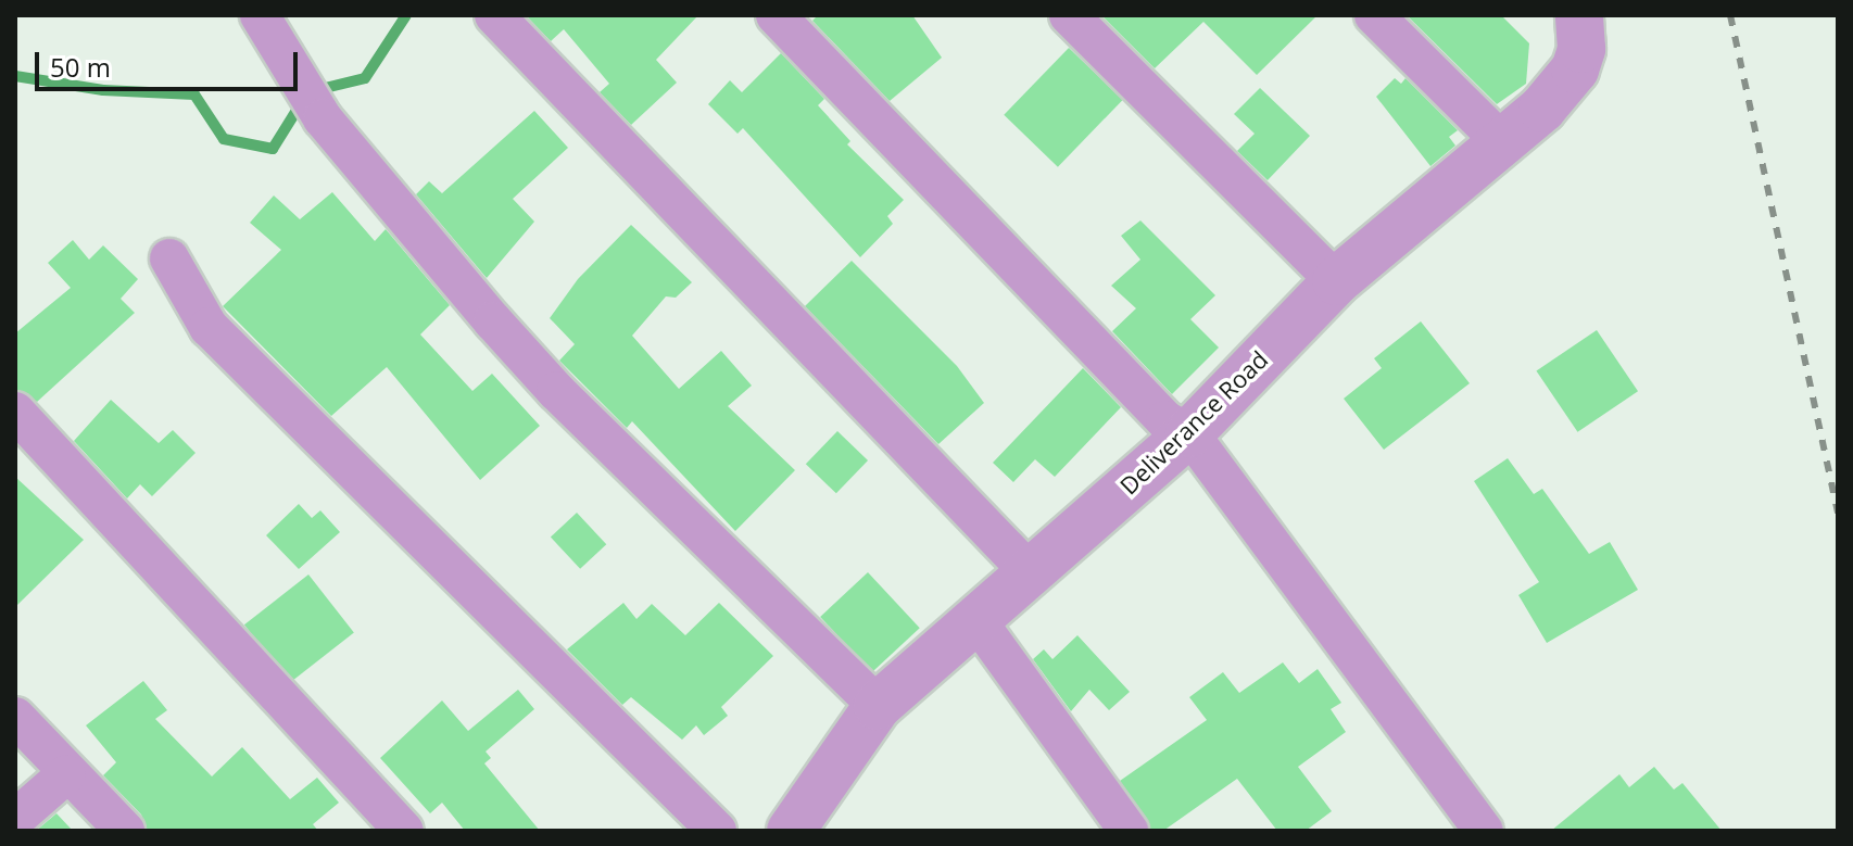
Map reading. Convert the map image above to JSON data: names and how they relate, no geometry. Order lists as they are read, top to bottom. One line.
{"streets":{"street":["Deliverance Road"]},"scale_bar":"50 m"}
